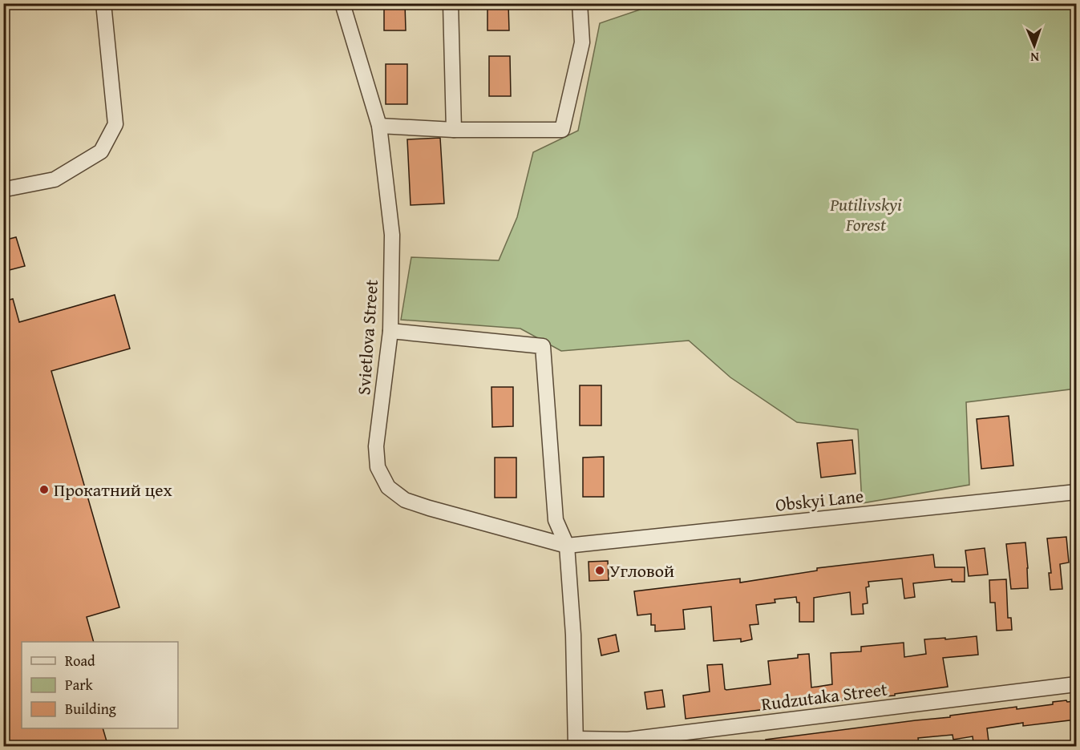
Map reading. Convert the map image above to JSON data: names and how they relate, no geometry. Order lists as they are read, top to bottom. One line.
{"streets":{"street":["Svietlova Street","Obskyi Lane","Rudzutaka Street"]},"crossings":[["Svietlova Street","Obskyi Lane"]],"parks":["Putilivskyi Forest"],"places":["Прокатний цех","Угловой"],"legend":["Road","Park","Building"],"north":"bottom"}
